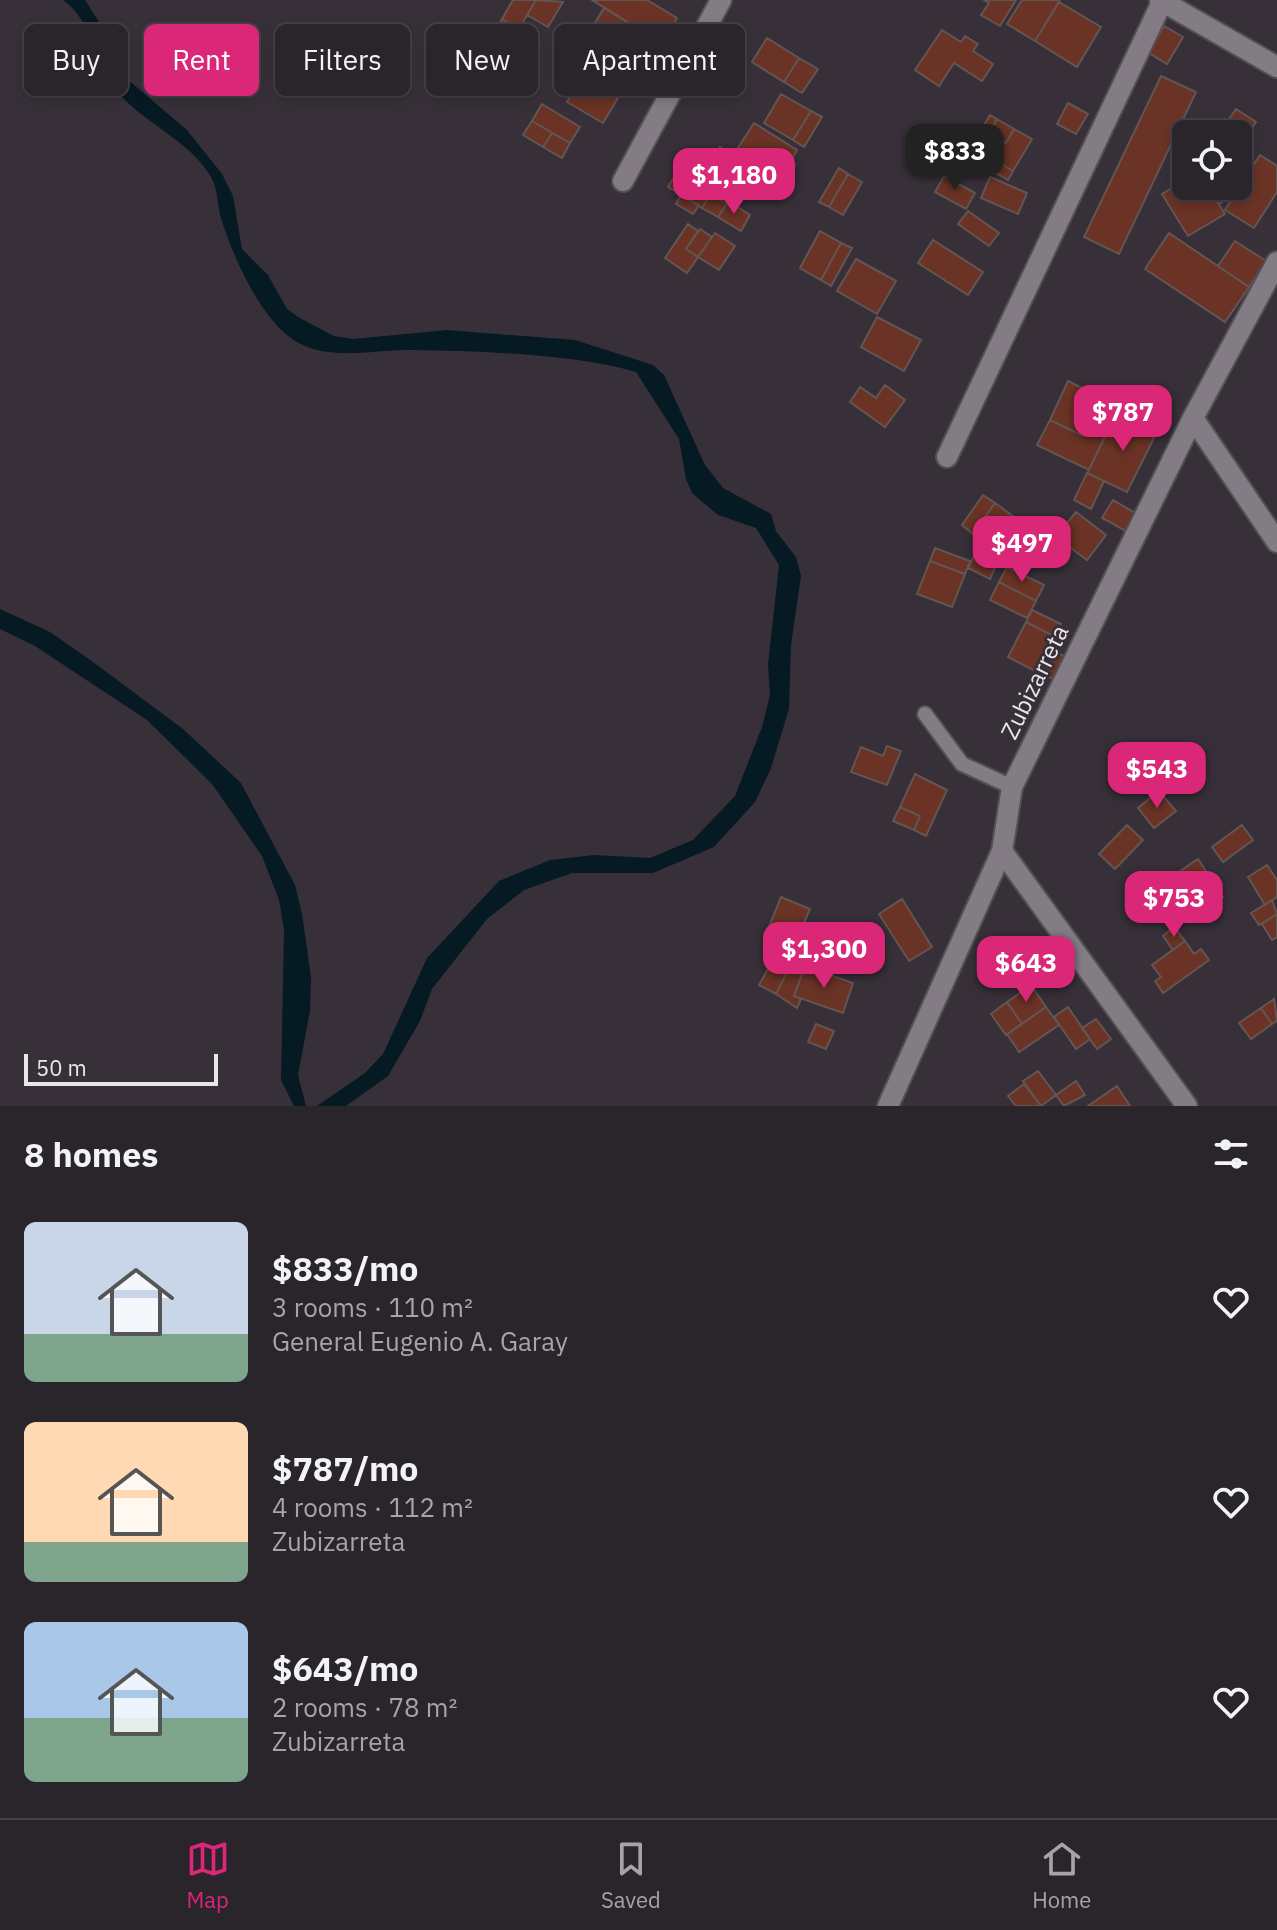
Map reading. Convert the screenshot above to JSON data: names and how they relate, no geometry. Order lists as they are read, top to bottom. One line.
{"streets":{"street":["Zubizarreta"]},"scale_bar":"50 m","page":{"chip":["Buy","Rent","Filters","New","Apartment"],"price":["$833","$1,180","$787","$497","$543","$753","$1,300","$643"],"scale":"50 m","heading":"8 homes","list":[{"name":"$833/mo","note":"3 rooms · 110 m² · General Eugenio A. Garay"},{"name":"$787/mo","note":"4 rooms · 112 m² · Zubizarreta"},{"name":"$643/mo","note":"2 rooms · 78 m² · Zubizarreta"}],"tabs":["Map","Saved","Home"]}}
